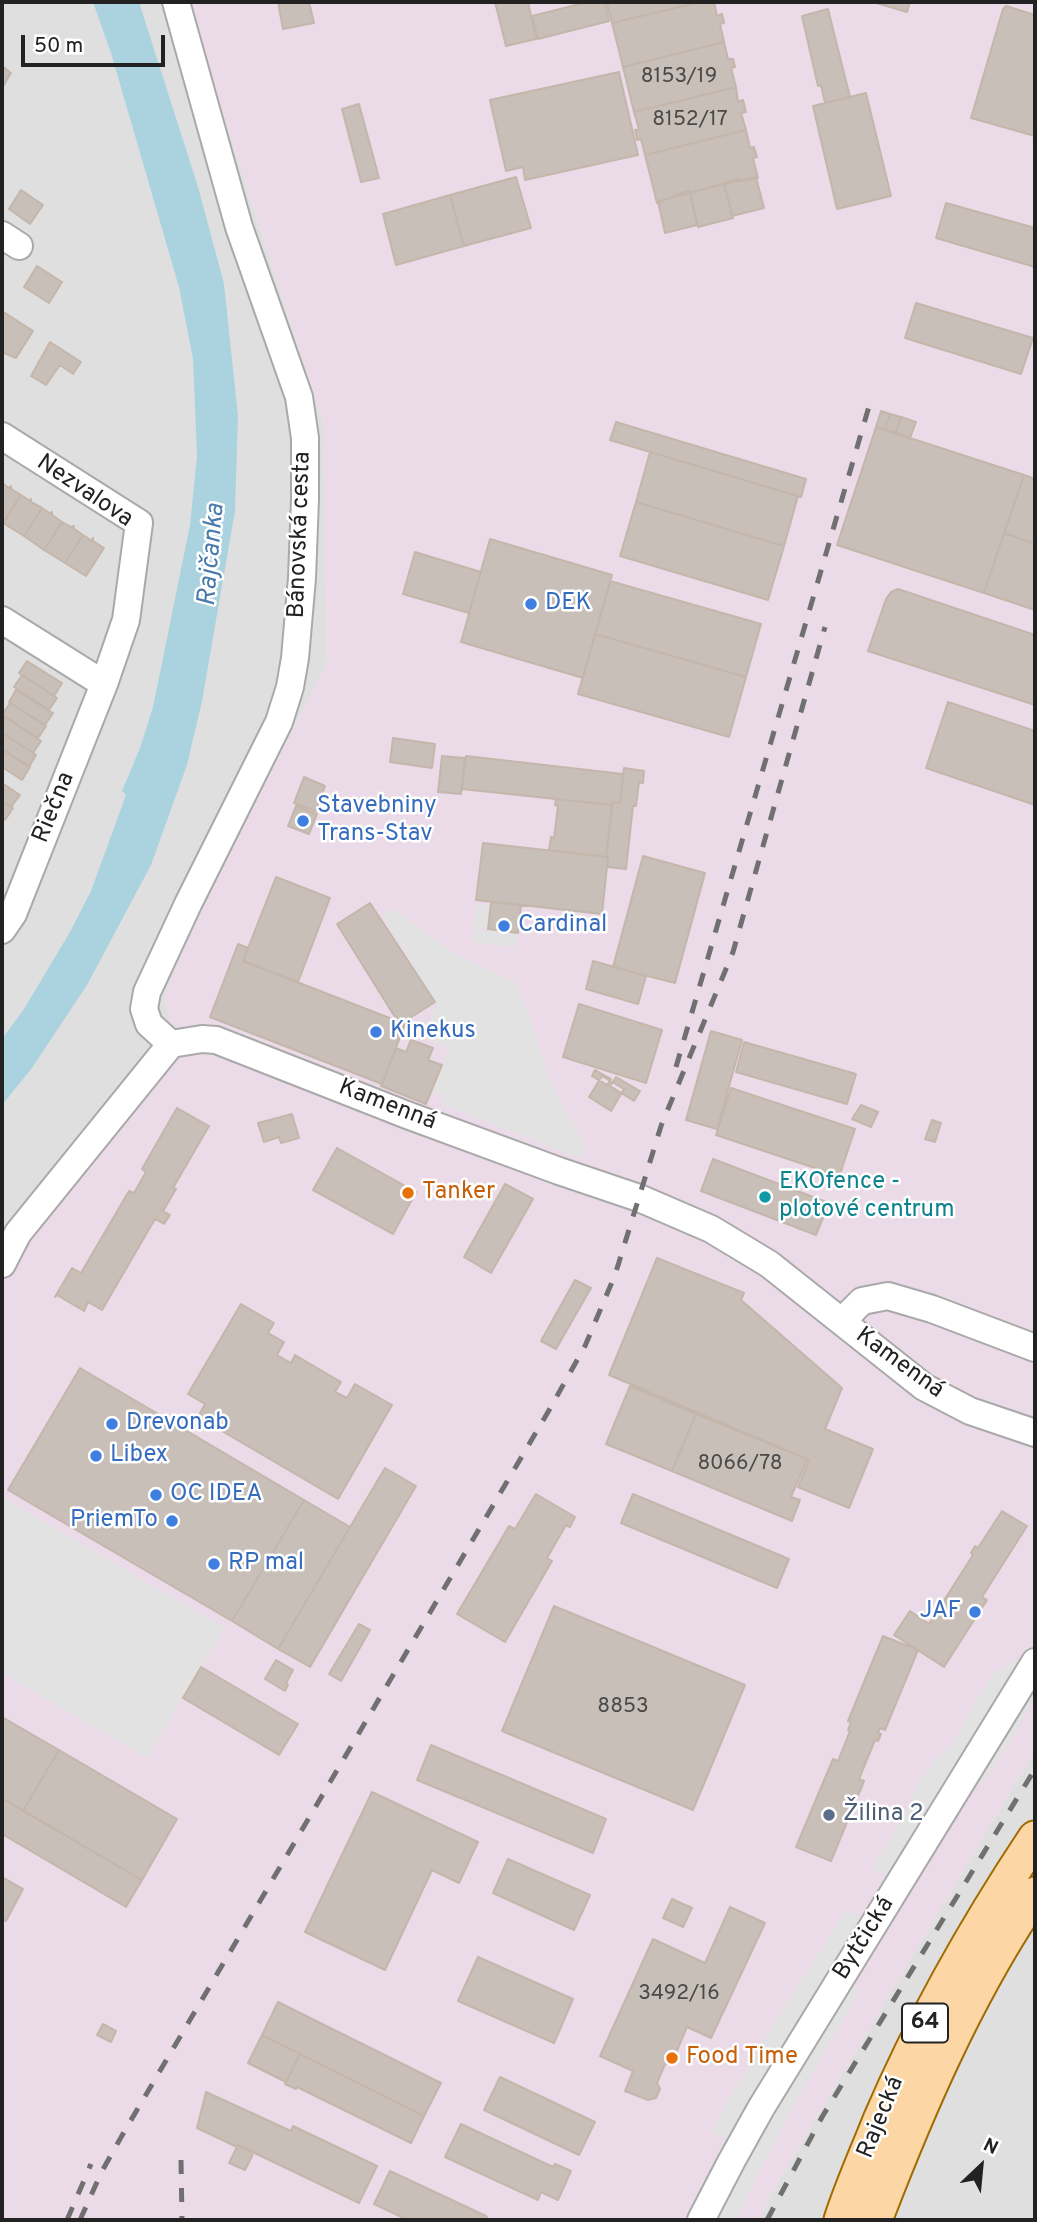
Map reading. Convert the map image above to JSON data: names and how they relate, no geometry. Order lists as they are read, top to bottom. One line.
{"streets":{"main road":["64","Rajecká"],"street":["Nezvalova","Bánovská cesta","Riečna","Kamenná","Bytčická"]},"crossings":[["Nezvalova","Riečna"],["Bánovská cesta","Kamenná"]],"water":["Rajčanka"],"places":["DEK","Stavebniny Trans-Stav","Cardinal","Kinekus","Tanker","EKOfence - plotové centrum","Drevonab","Libex","OC IDEA","PriemTo","RP mal","JAF","Žilina 2","Food Time"],"house_numbers":["8153/19","8152/17","8066/78","8853","3492/16"],"scale_bar":"50 m","north":"top right"}
